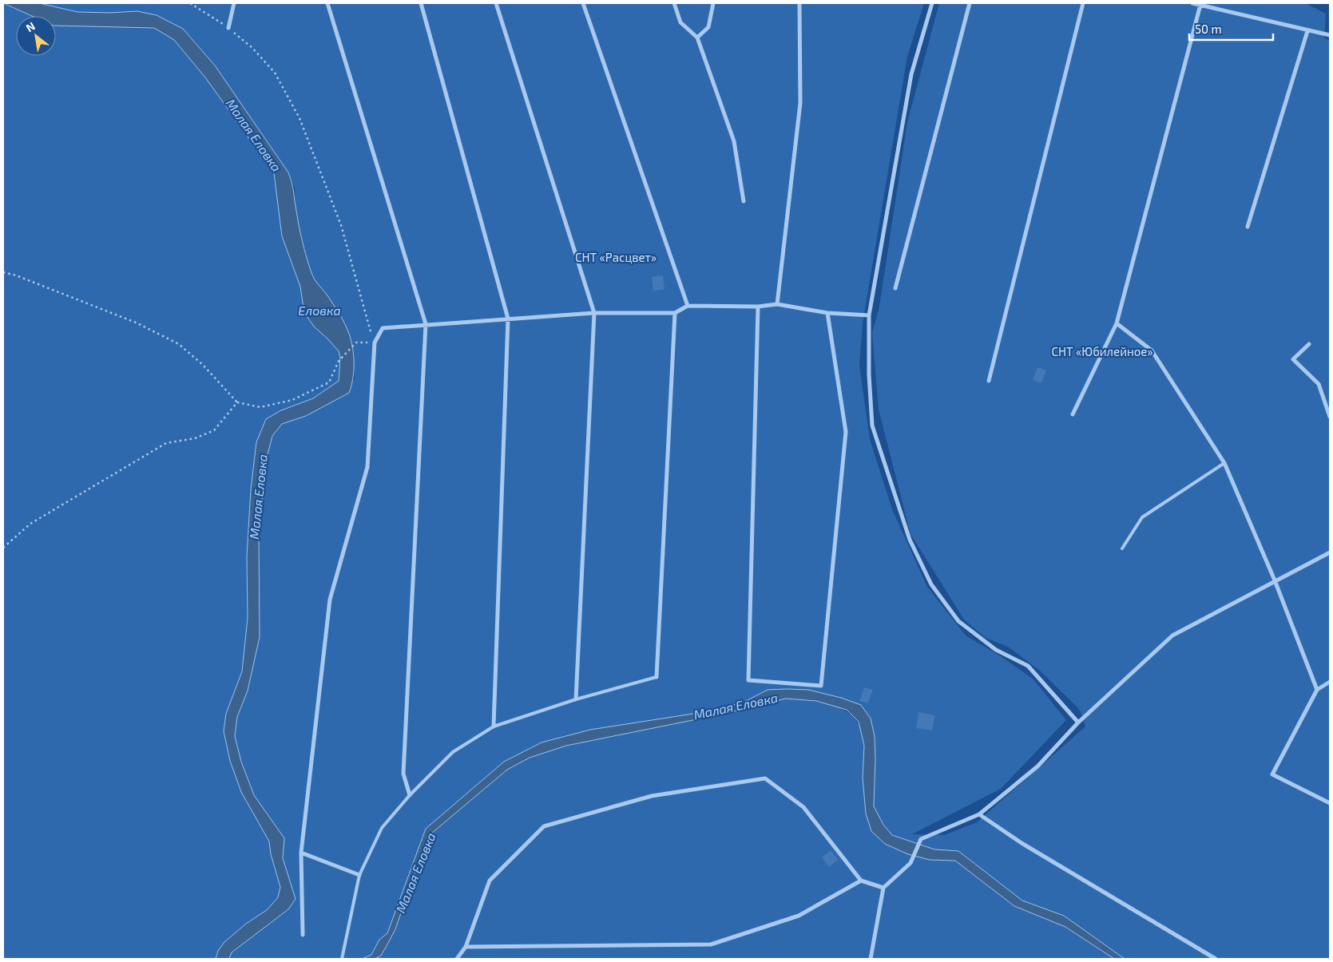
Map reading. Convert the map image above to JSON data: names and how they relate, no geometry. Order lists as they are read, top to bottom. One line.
{"water":["Малая Еловка","Еловка"],"parks":["СНТ «Расцвет»","СНТ «Юбилейное»"],"scale_bar":"50 m","north":"top left"}
